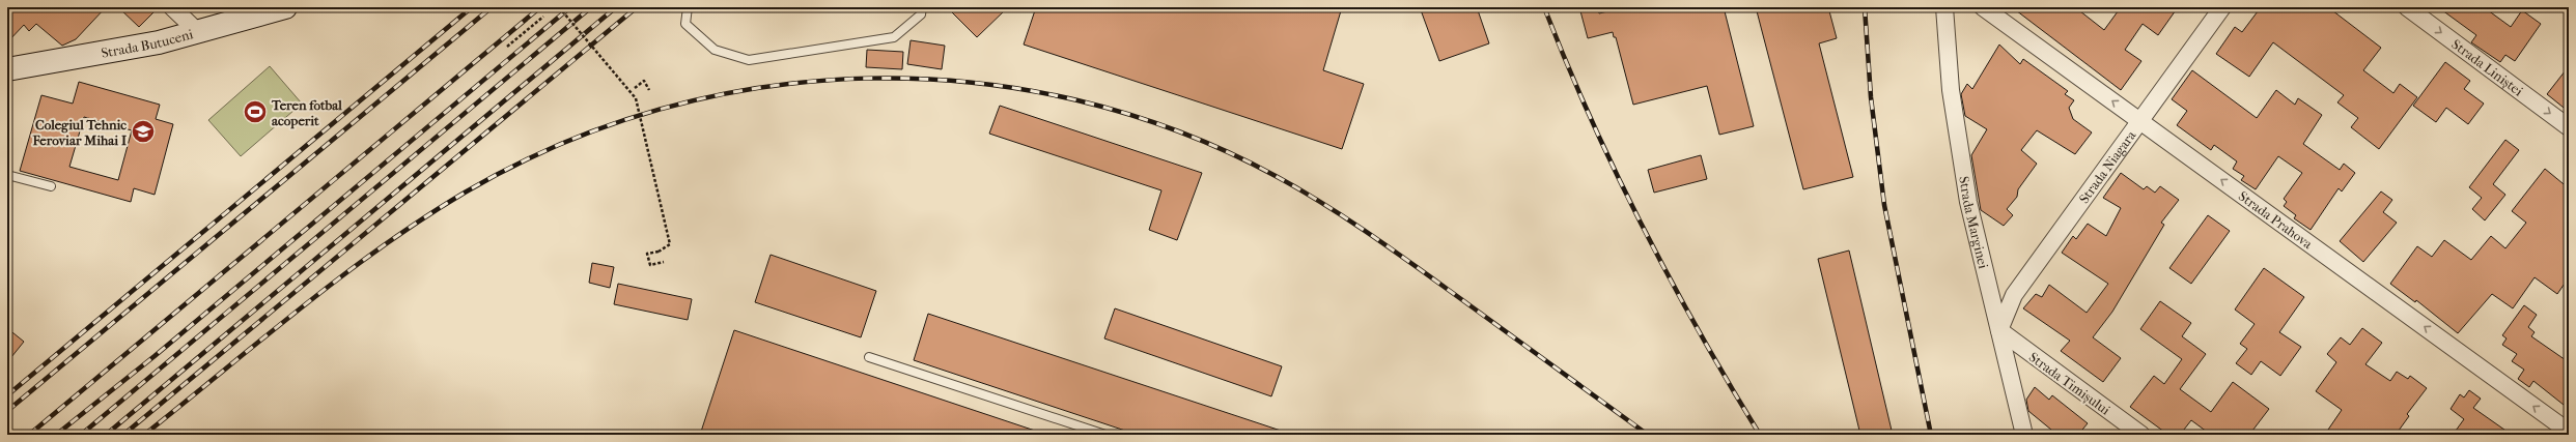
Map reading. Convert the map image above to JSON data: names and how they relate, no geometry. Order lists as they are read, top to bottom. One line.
{"streets":{"street":["Strada Butuceni","Strada Liniștei","Strada Niagara","Strada Prahova","Strada Marginei","Strada Timișului"]},"crossings":[["Strada Niagara","Strada Prahova"],["Strada Niagara","Strada Marginei"],["Strada Niagara","Strada Timișului"],["Strada Marginei","Strada Timișului"]],"one_way":["Strada Liniștei","Strada Prahova"],"places":{"sports":["Teren fotbal acoperit"],"school or university":["Colegiul Tehnic Feroviar Mihai I"]}}
